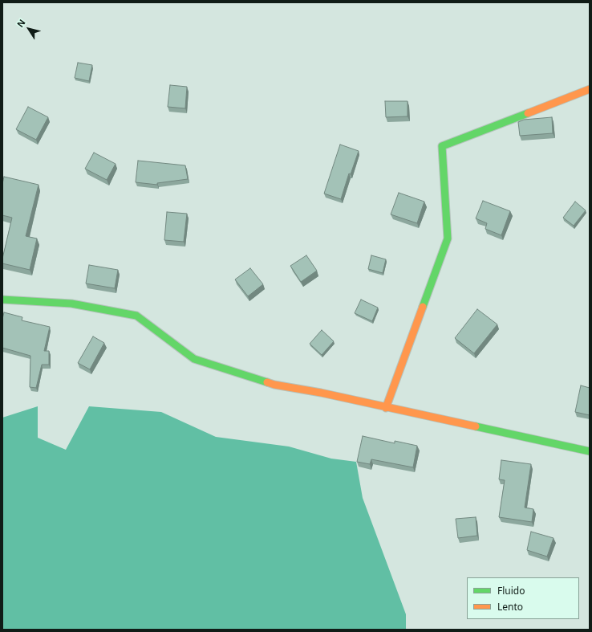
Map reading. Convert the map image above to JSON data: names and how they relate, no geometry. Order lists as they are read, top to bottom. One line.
{"legend":["Fluido","Lento"],"north":"top left"}
